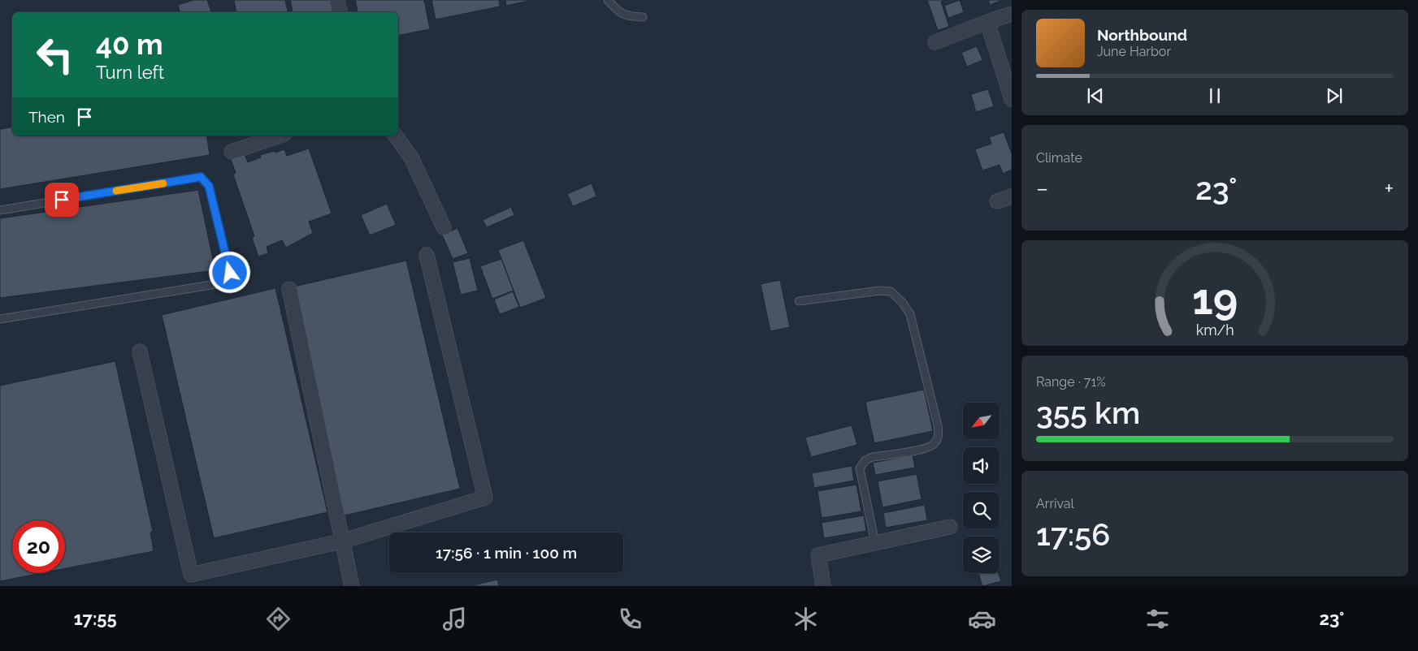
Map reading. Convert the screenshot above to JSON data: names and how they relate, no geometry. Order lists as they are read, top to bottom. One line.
{"north":"bottom left","page":{"turn":["40 m","Turn left"],"song":["Northbound","June Harbor"],"then":"Then","tile":["Climate",["Range · 71%","355 km"],["Arrival","17:56"]],"heat":["−","23°","+"],"limit":"20","trip":"17:56 · 1 min · 100 m","tabs":["17:55","23°"],"gauge":["19","km/h"]}}
